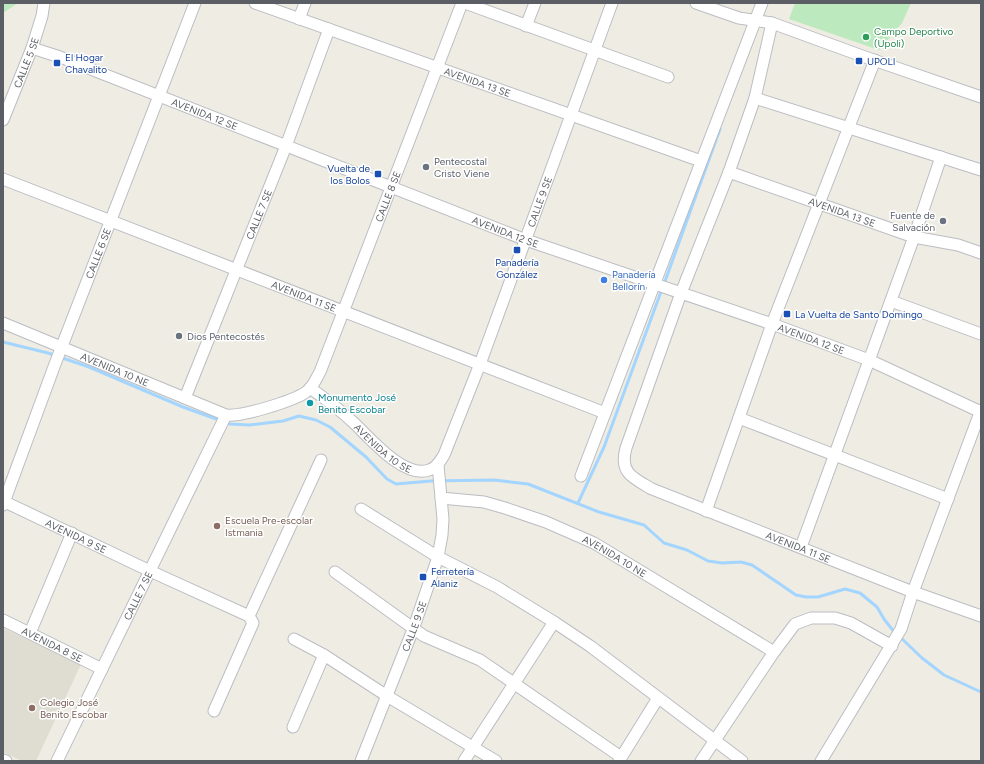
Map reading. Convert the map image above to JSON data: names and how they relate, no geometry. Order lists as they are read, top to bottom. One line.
{"streets":{"street":["CALLE 5 SE","AVENIDA 13 SE","AVENIDA 12 SE","CALLE 8 SE","CALLE 9 SE","CALLE 7 SE","CALLE 6 SE","AVENIDA 11 SE","AVENIDA 10 NE","AVENIDA 10 SE","AVENIDA 9 SE","AVENIDA 8 SE"]},"crossings":[["CALLE 5 SE","AVENIDA 12 SE"],["AVENIDA 13 SE","CALLE 8 SE"],["AVENIDA 13 SE","CALLE 9 SE"],["AVENIDA 13 SE","CALLE 7 SE"],["AVENIDA 12 SE","CALLE 8 SE"],["AVENIDA 12 SE","CALLE 9 SE"],["AVENIDA 12 SE","CALLE 7 SE"],["AVENIDA 12 SE","CALLE 6 SE"],["AVENIDA 12 SE","AVENIDA 11 SE"],["CALLE 8 SE","AVENIDA 11 SE"],["CALLE 8 SE","AVENIDA 10 SE"],["CALLE 9 SE","AVENIDA 11 SE"],["CALLE 9 SE","AVENIDA 10 NE"],["CALLE 9 SE","AVENIDA 10 SE"],["CALLE 7 SE","AVENIDA 11 SE"],["CALLE 7 SE","AVENIDA 10 NE"],["CALLE 7 SE","AVENIDA 9 SE"],["CALLE 7 SE","AVENIDA 8 SE"],["CALLE 6 SE","AVENIDA 11 SE"],["CALLE 6 SE","AVENIDA 10 NE"],["CALLE 6 SE","AVENIDA 9 SE"]],"places":{"other":["Campo Deportivo (Upoli)","Pentecostal Cristo Viene","Fuente de Salvación","Panadería Bellorín","Dios Pentecostés","Monumento José Benito Escobar","Escuela Pre-escolar Istmania","Colegio José Benito Escobar"],"transit":["UPOLI","El Hogar Chavalito","Vuelta de los Bolos","Panadería González","La Vuelta de Santo Domingo","Ferretería Alaniz"]}}
